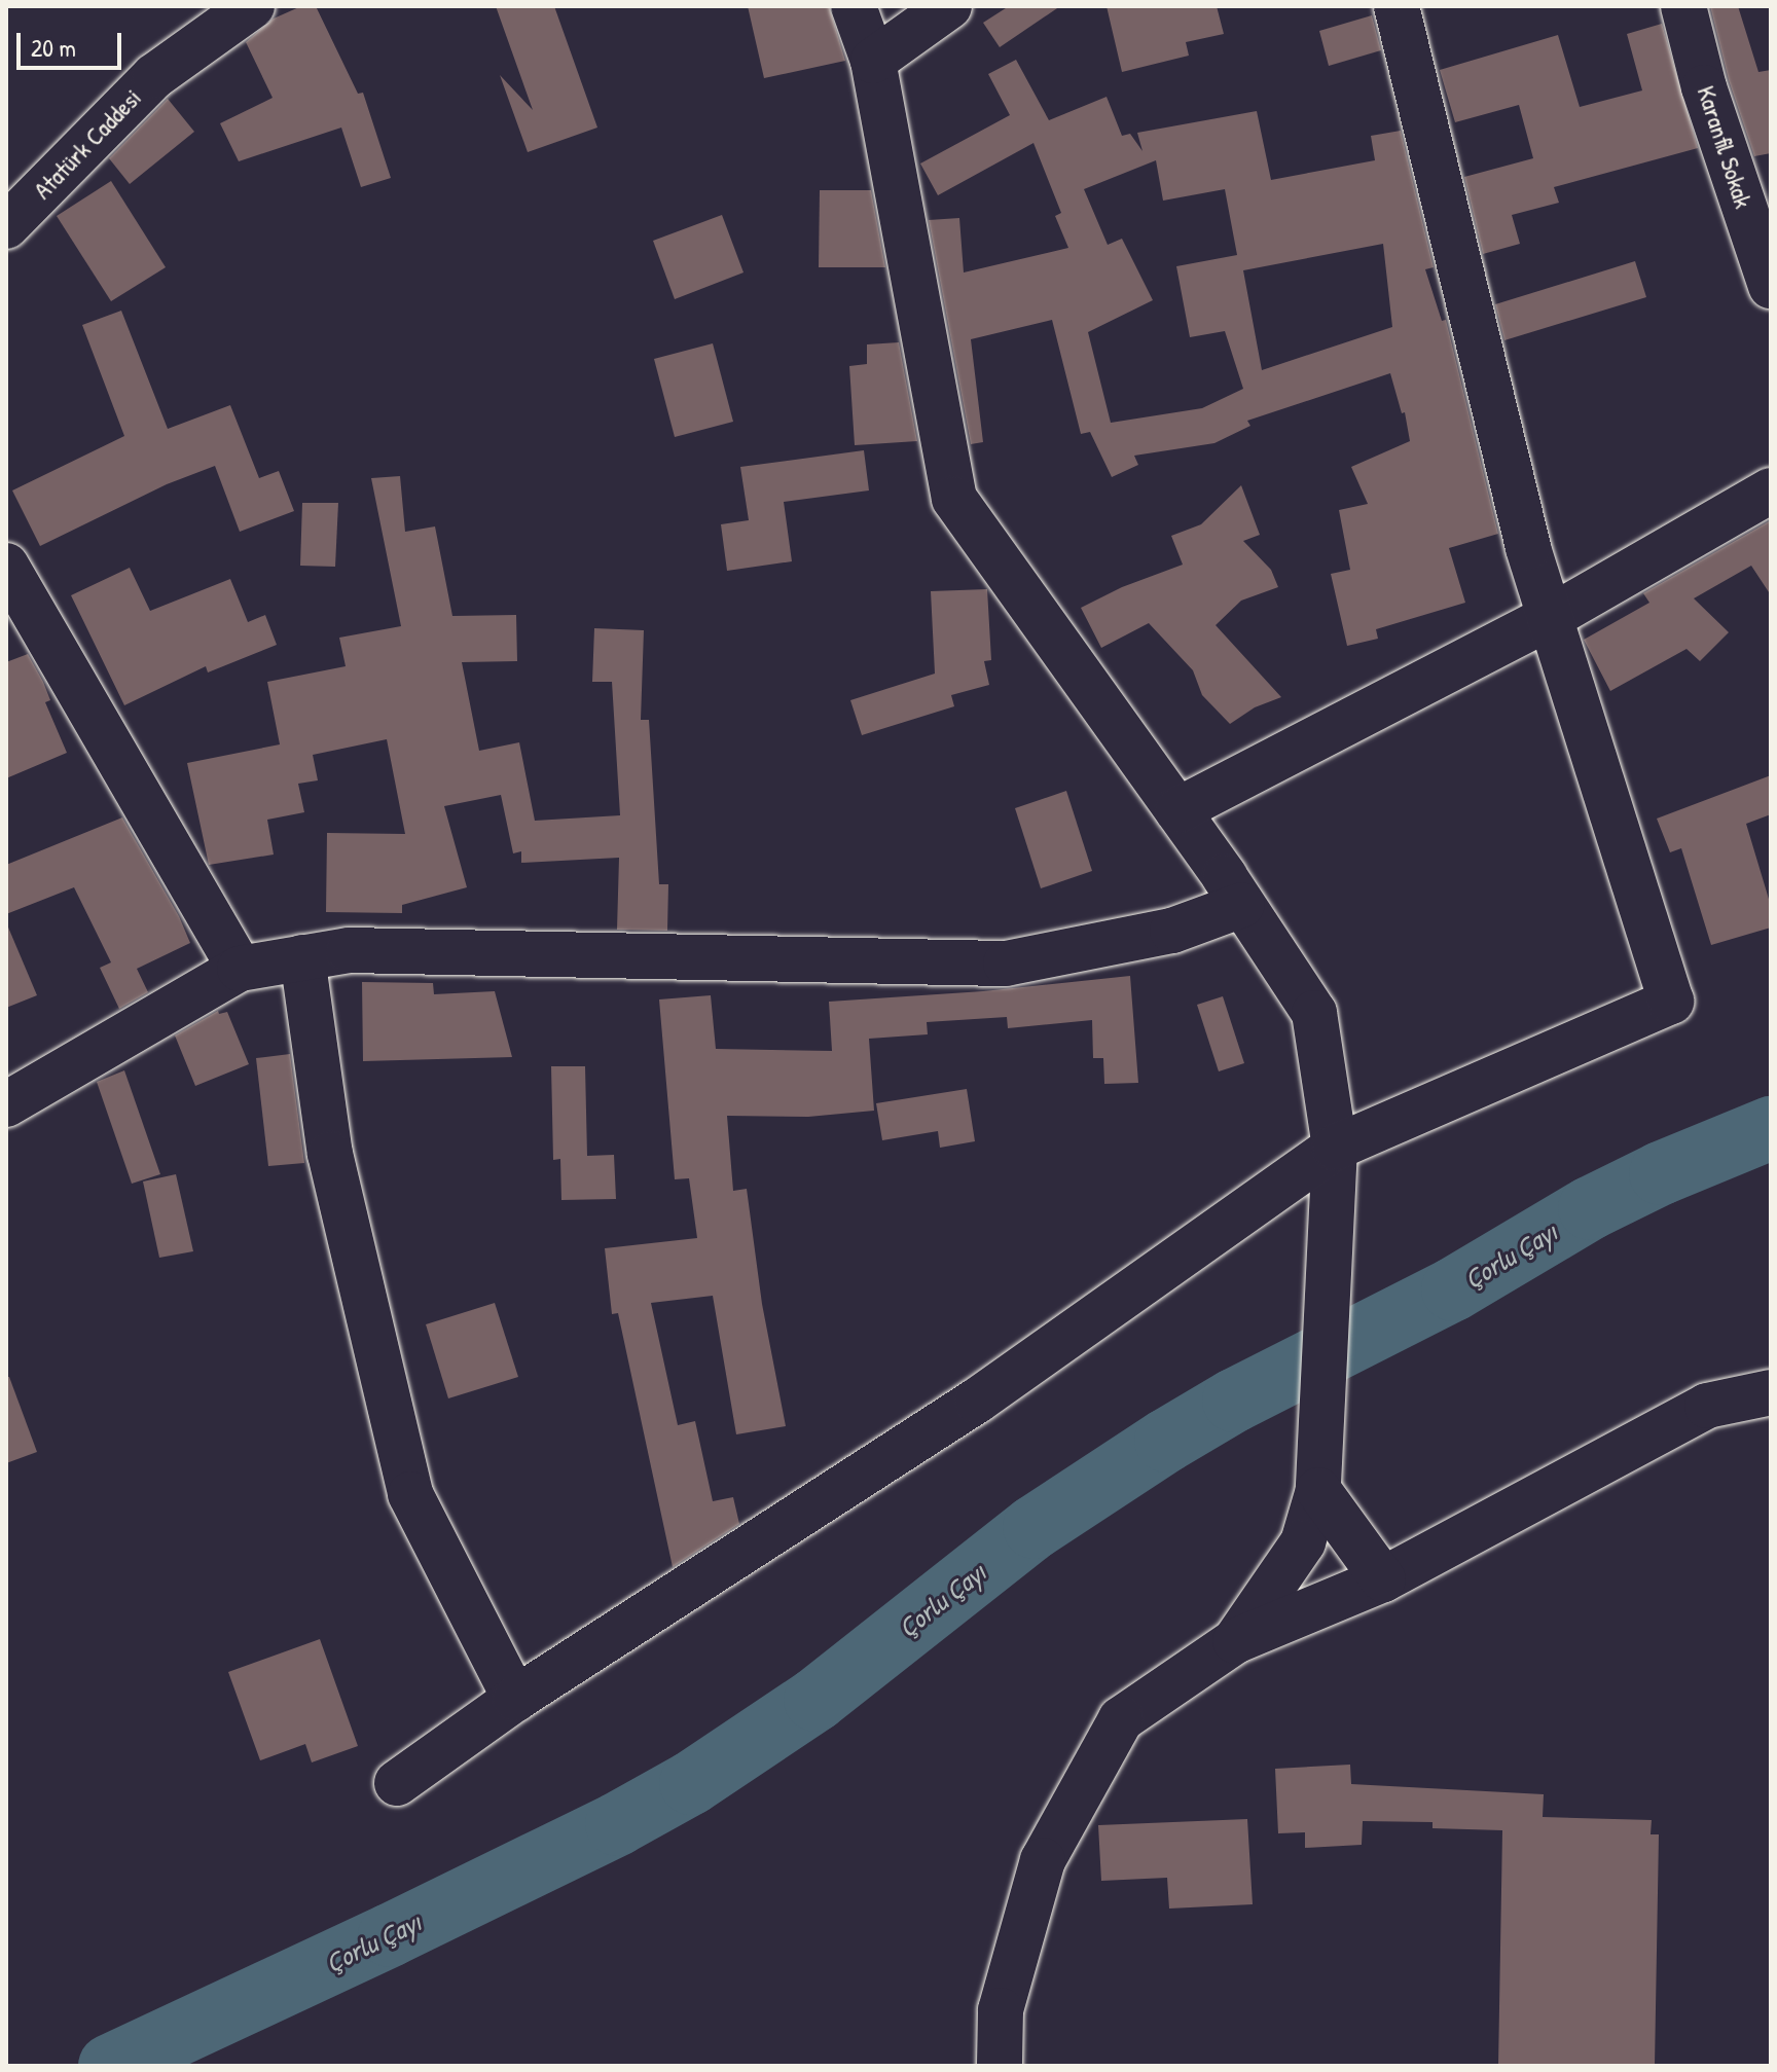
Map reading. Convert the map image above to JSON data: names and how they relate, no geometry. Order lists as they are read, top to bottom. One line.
{"streets":{"street":["Atatürk Caddesi","Karanfil Sokak"]},"water":["Çorlu Çayı"],"scale_bar":"20 m"}
